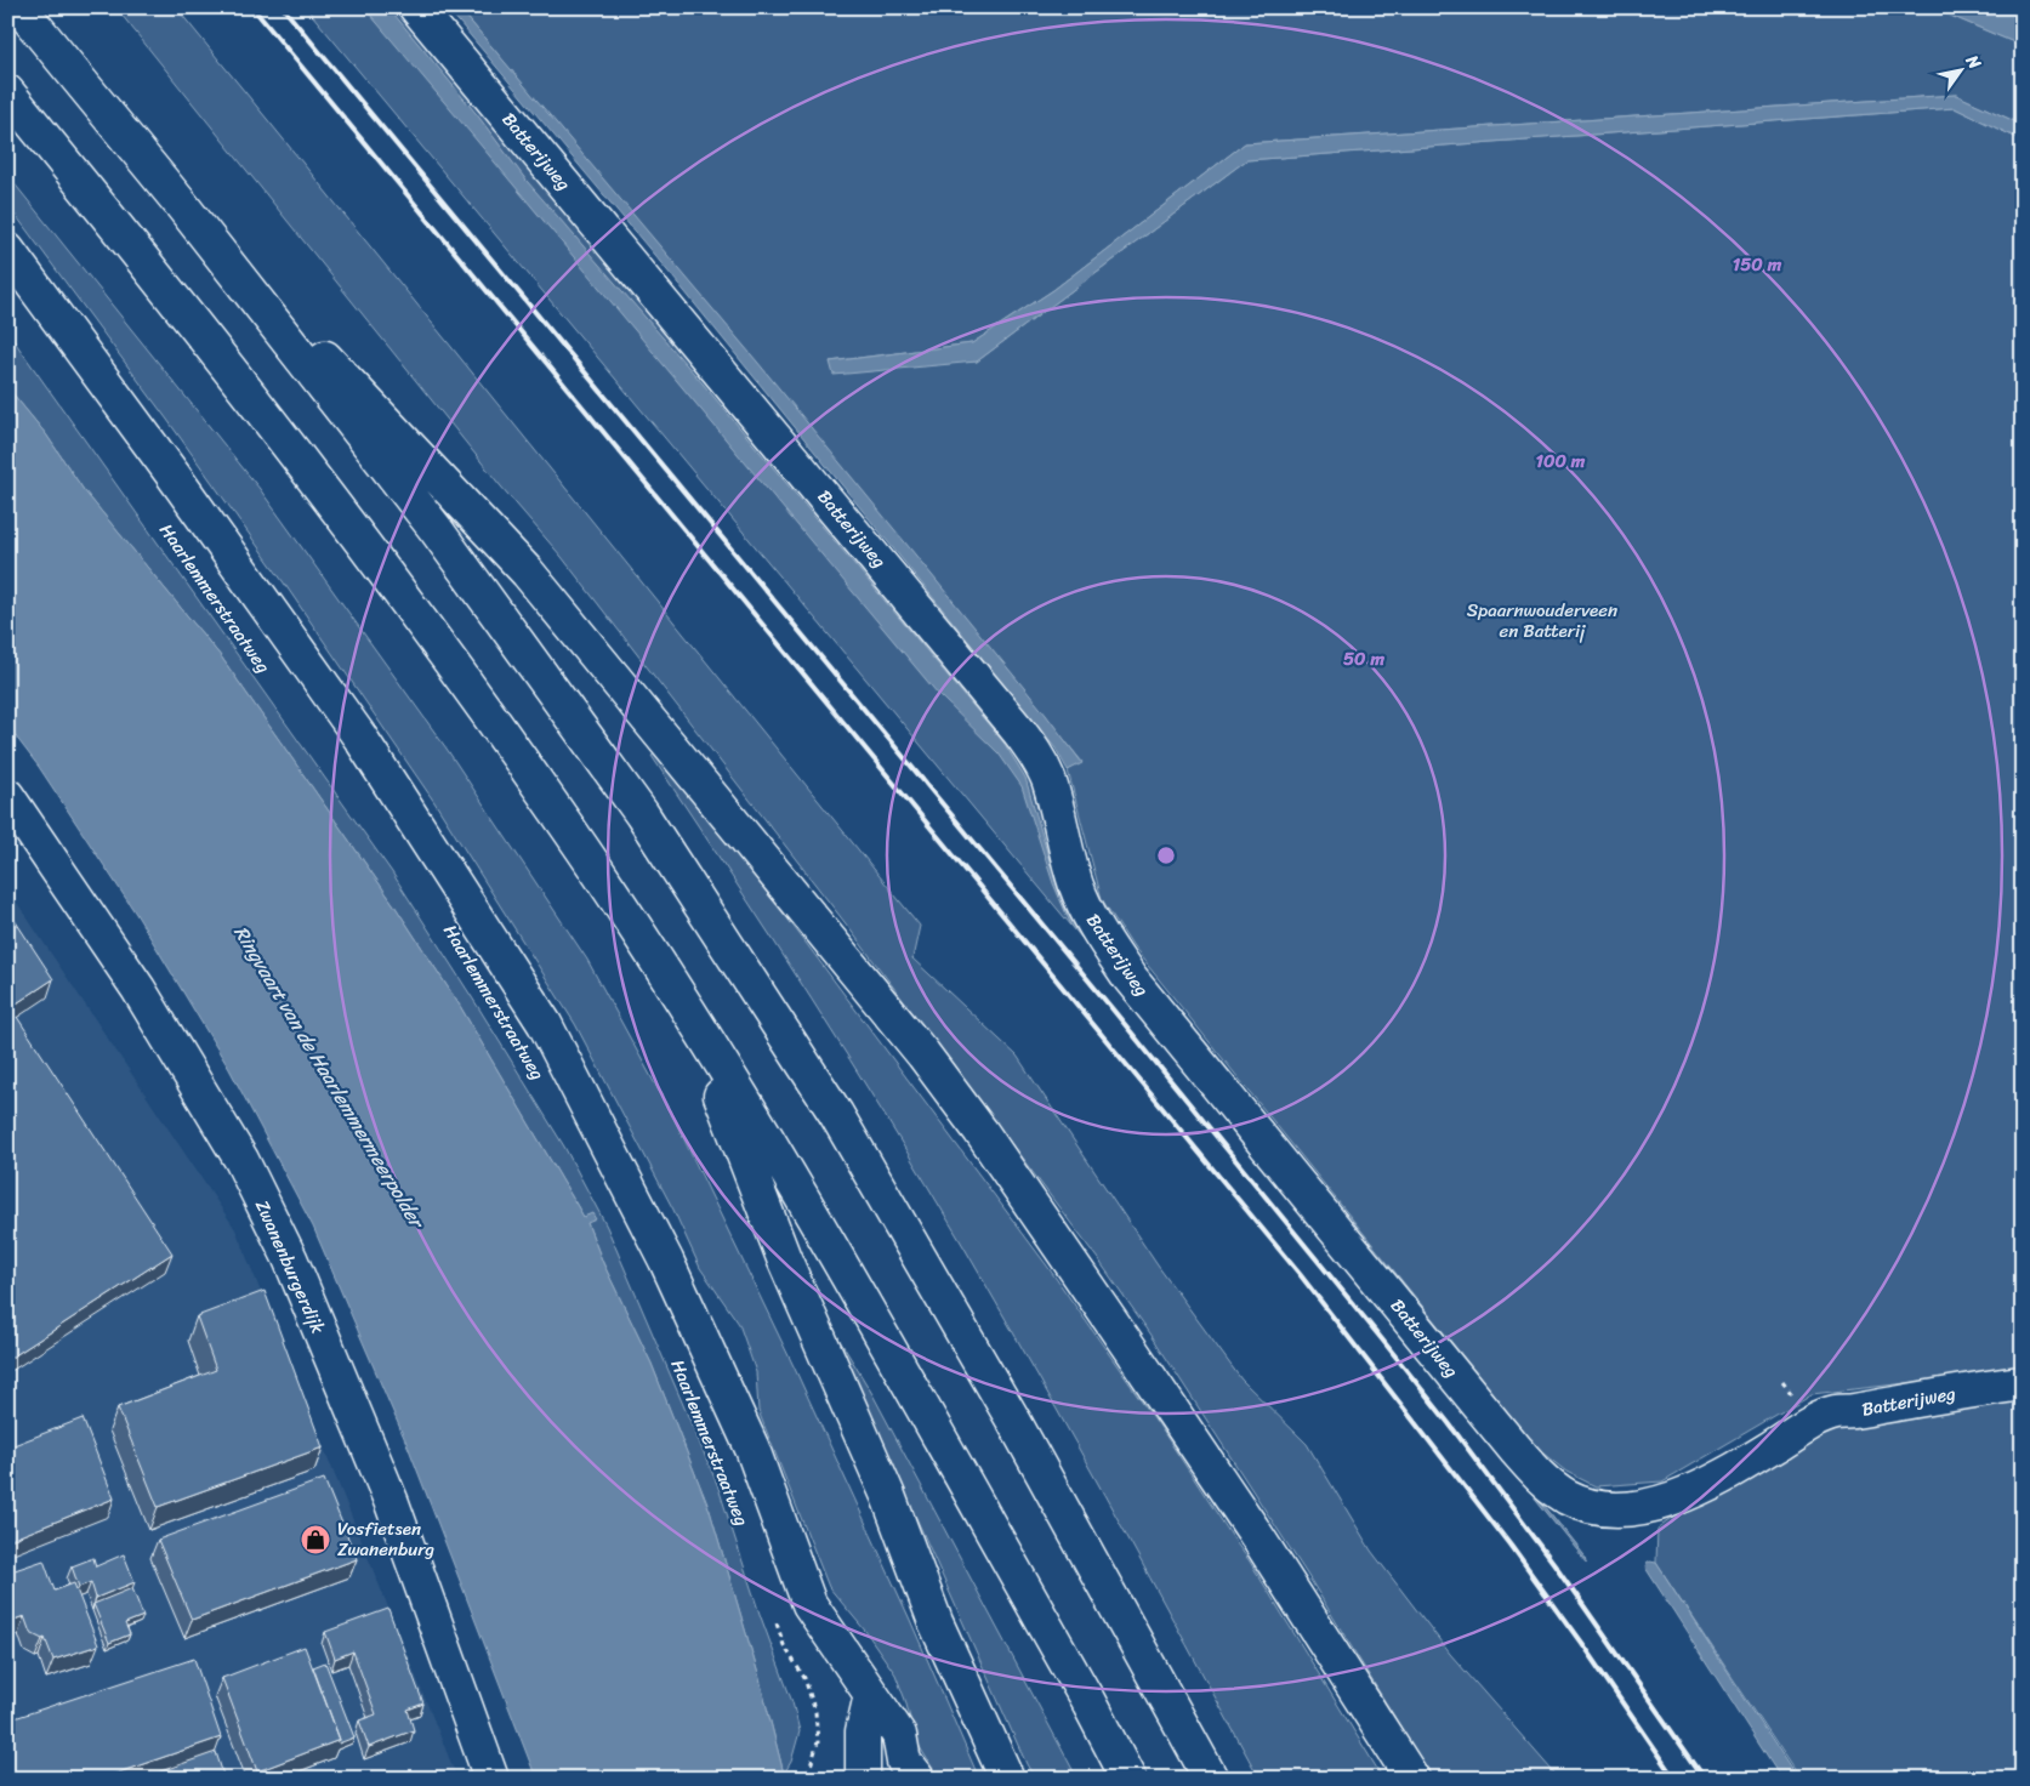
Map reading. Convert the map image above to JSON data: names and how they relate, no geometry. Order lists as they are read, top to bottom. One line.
{"streets":{"main road":["Batterijweg","Haarlemmerstraatweg","Zwanenburgerdijk"]},"water":["Ringvaart van de Haarlemmermeerpolder"],"parks":["Spaarnwouderveen en Batterij"],"places":{"shop":["Vosfietsen Zwanenburg"]},"north":"top right","rings":["150 m","100 m","50 m"]}
